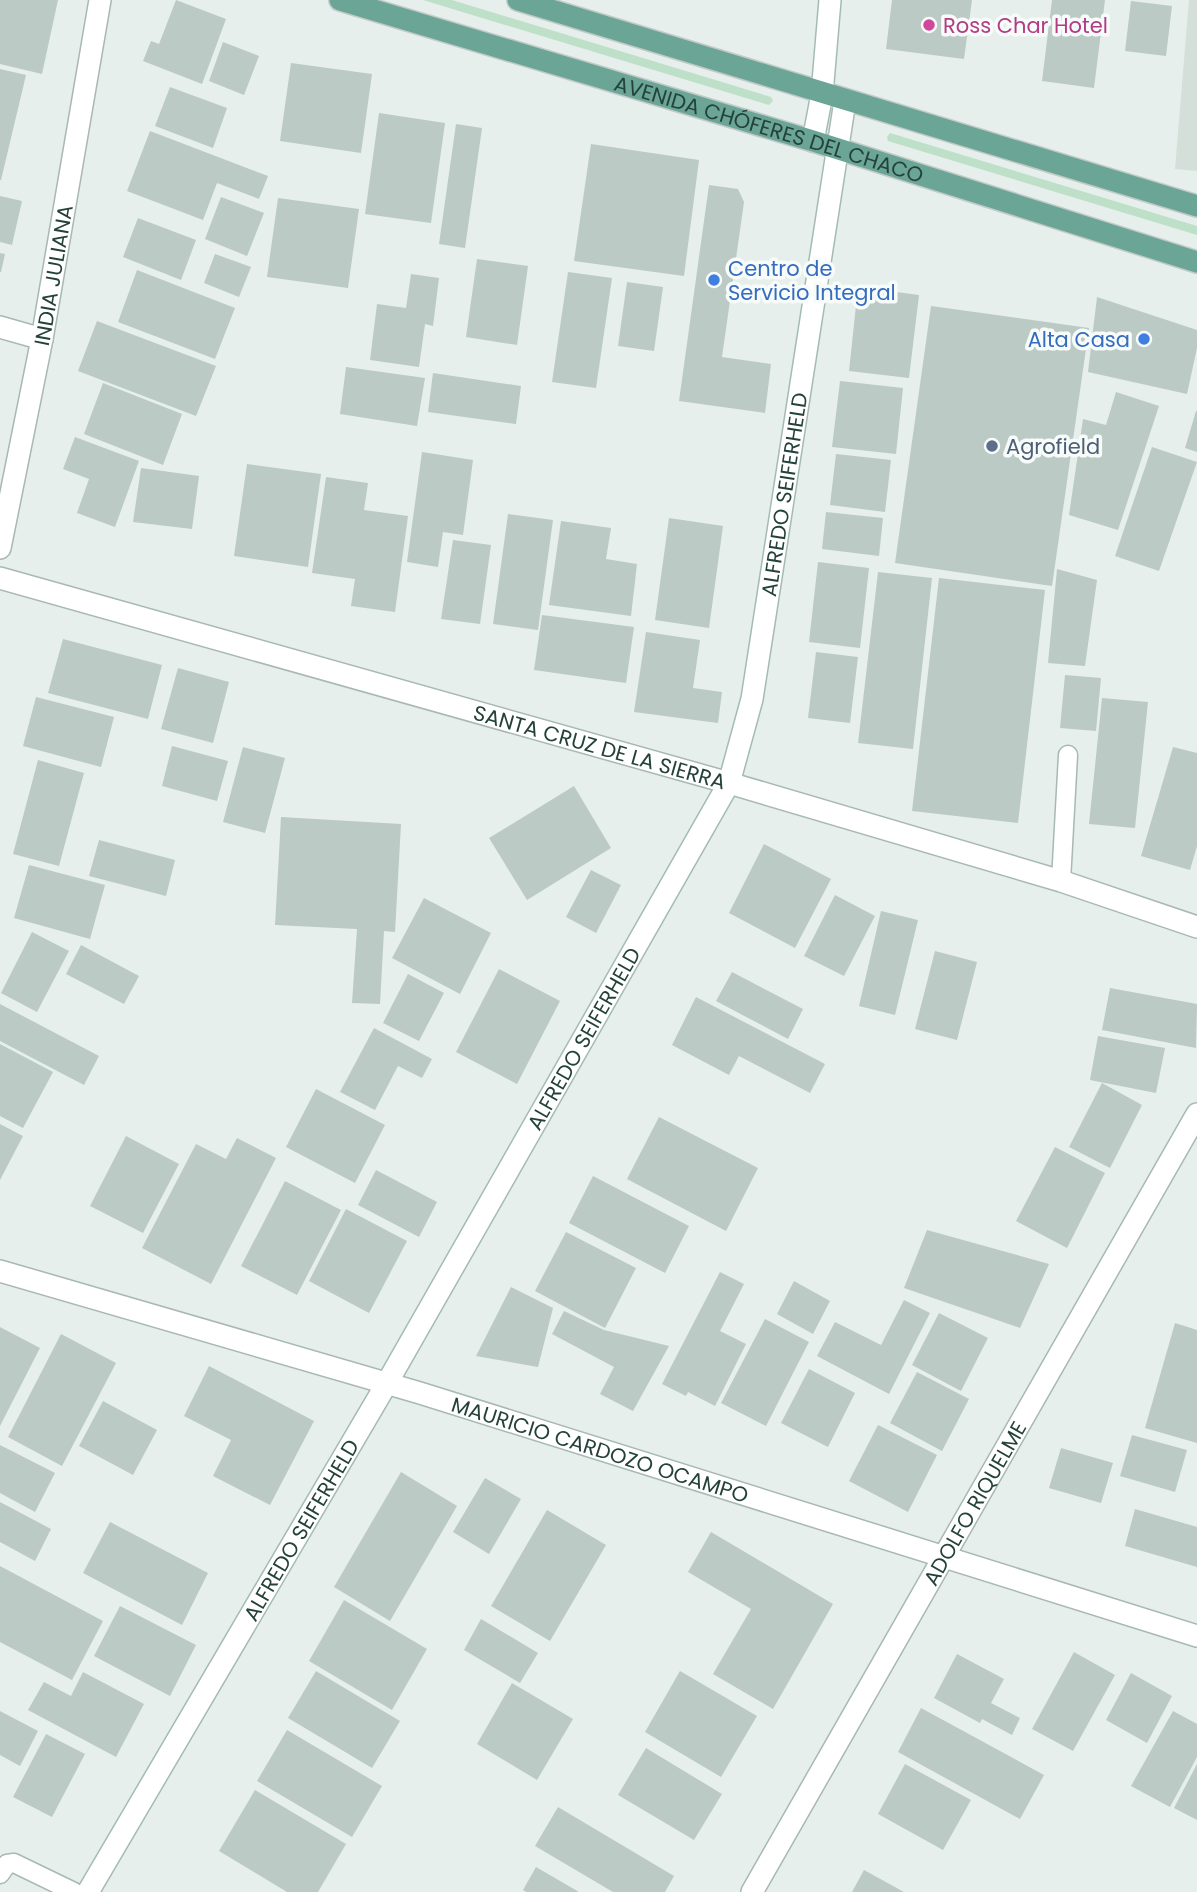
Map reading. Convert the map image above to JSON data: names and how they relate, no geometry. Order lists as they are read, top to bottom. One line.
{"streets":{"main road":["AVENIDA CHÓFERES DEL CHACO"],"street":["INDIA JULIANA","ALFREDO SEIFERHELD","SANTA CRUZ DE LA SIERRA","MAURICIO CARDOZO OCAMPO","ADOLFO RIQUELME"]},"crossings":[["AVENIDA CHÓFERES DEL CHACO","ALFREDO SEIFERHELD"],["ALFREDO SEIFERHELD","SANTA CRUZ DE LA SIERRA"],["ALFREDO SEIFERHELD","MAURICIO CARDOZO OCAMPO"],["MAURICIO CARDOZO OCAMPO","ADOLFO RIQUELME"]],"places":["Ross Char Hotel","Centro de Servicio Integral","Alta Casa","Agrofield"]}
